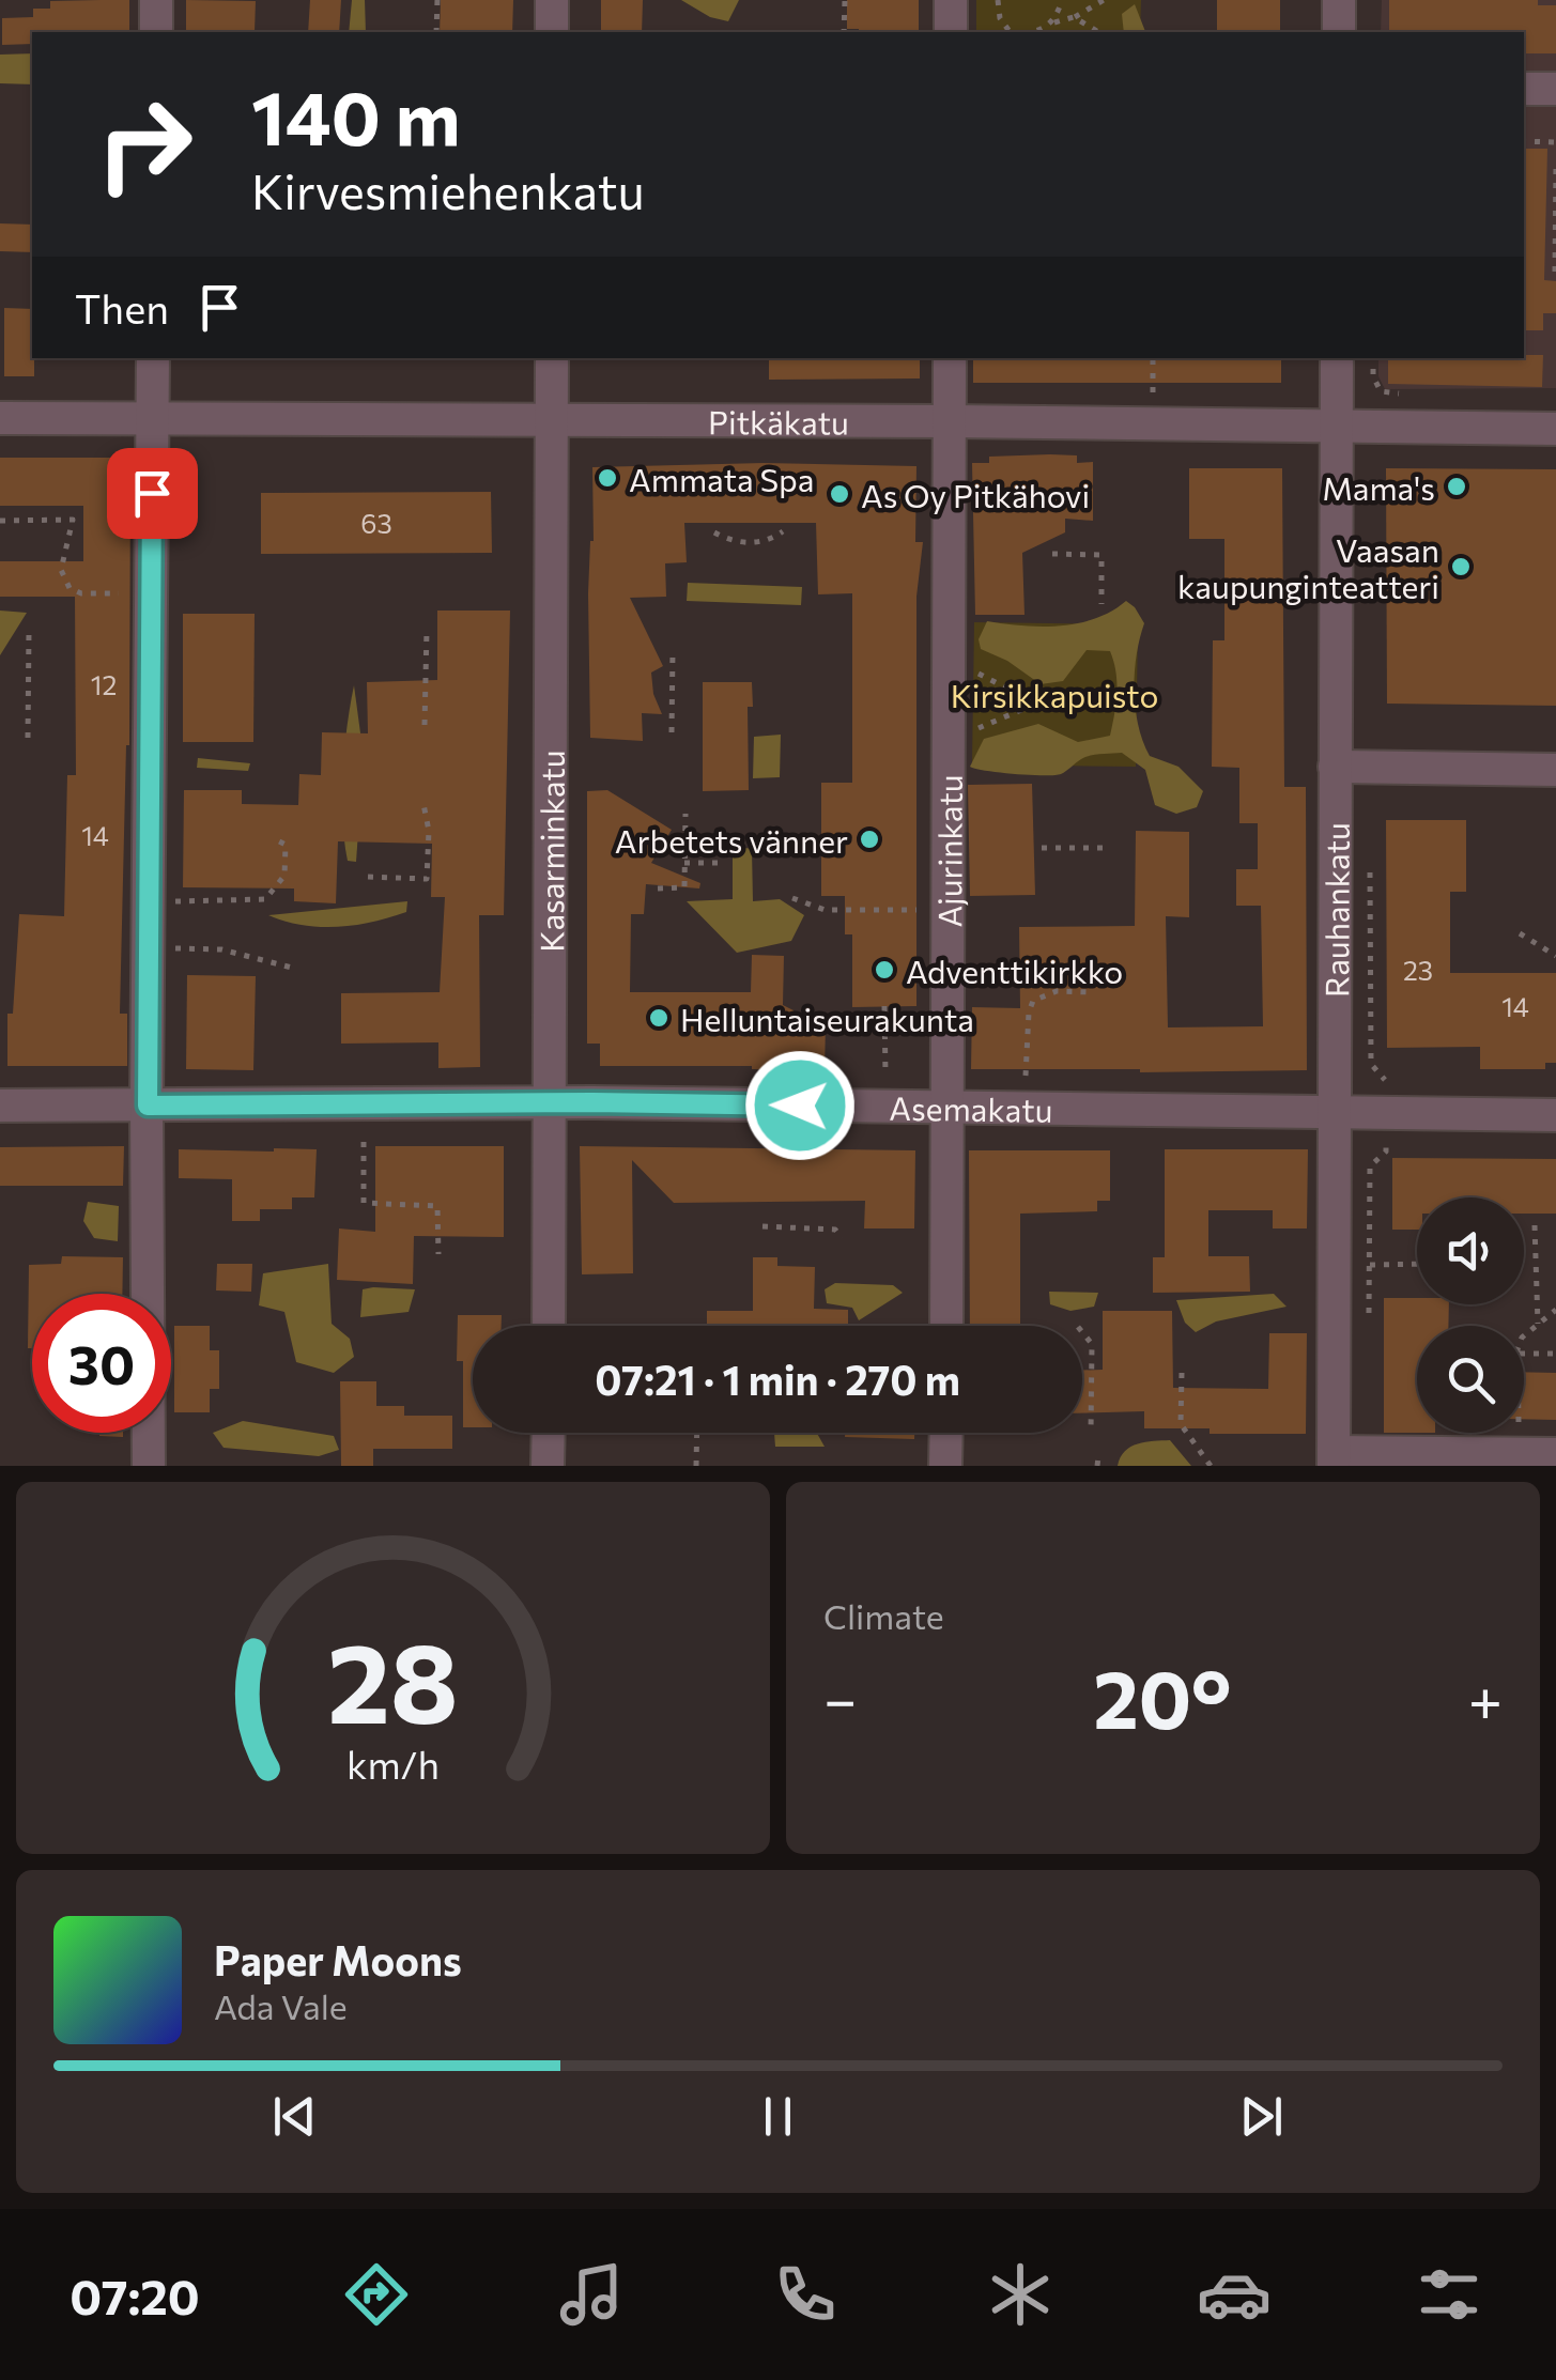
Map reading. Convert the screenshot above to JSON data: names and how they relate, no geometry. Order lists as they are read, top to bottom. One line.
{"streets":{"street":["Pitkäkatu","Kasarminkatu","Ajurinkatu","Rauhankatu","Asemakatu"]},"crossings":[["Pitkäkatu","Kasarminkatu"],["Pitkäkatu","Ajurinkatu"],["Pitkäkatu","Rauhankatu"],["Kasarminkatu","Asemakatu"],["Ajurinkatu","Asemakatu"],["Rauhankatu","Asemakatu"]],"parks":["Kirsikkapuisto"],"places":["Ammata Spa","Mama's","As Oy Pitkähovi","Vaasan kaupunginteatteri","Arbetets vänner","Adventtikirkko","Helluntaiseurakunta"],"house_numbers":["63","12","14","23","14"],"page":{"turn":["140 m","Kirvesmiehenkatu"],"then":"Then","limit":"30","trip":"07:21 · 1 min · 270 m","tile":"Climate","heat":["−","20°","+"],"song":["Paper Moons","Ada Vale"],"tabs":"07:20","gauge":["28","km/h"]}}
